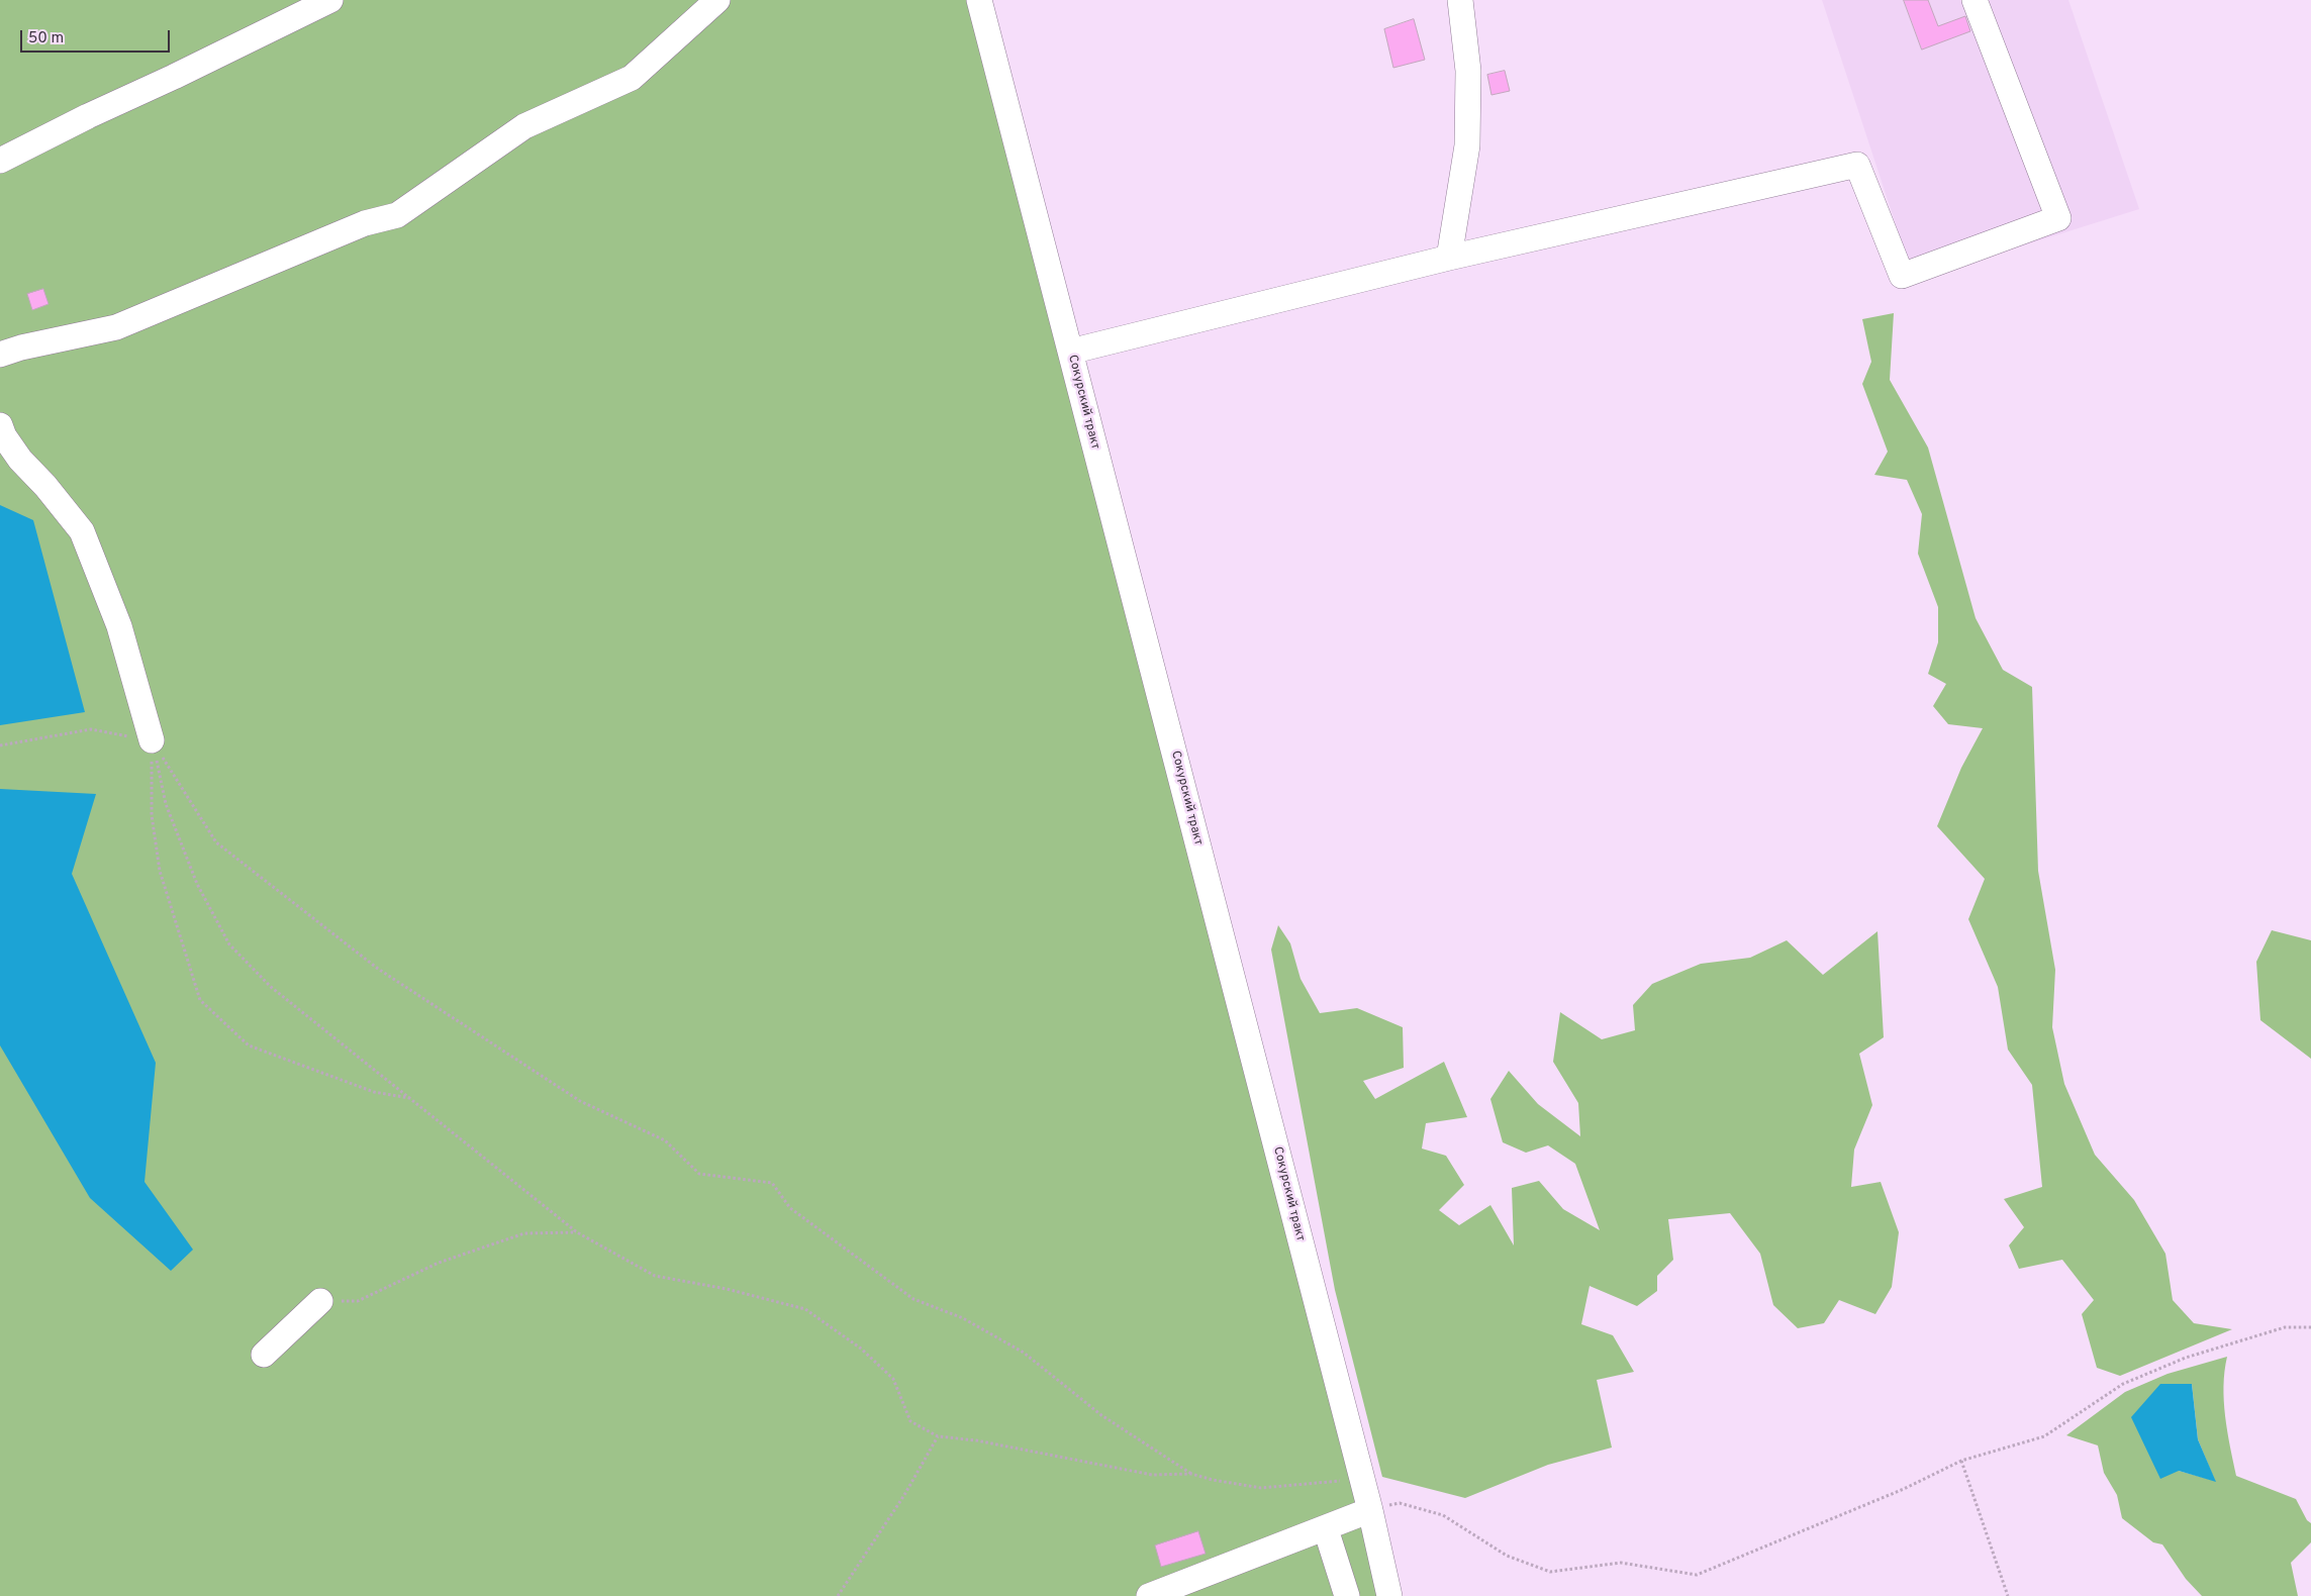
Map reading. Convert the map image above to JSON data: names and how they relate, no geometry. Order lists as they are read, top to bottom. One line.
{"streets":{"street":["Сокурский тракт"]},"scale_bar":"50 m"}
